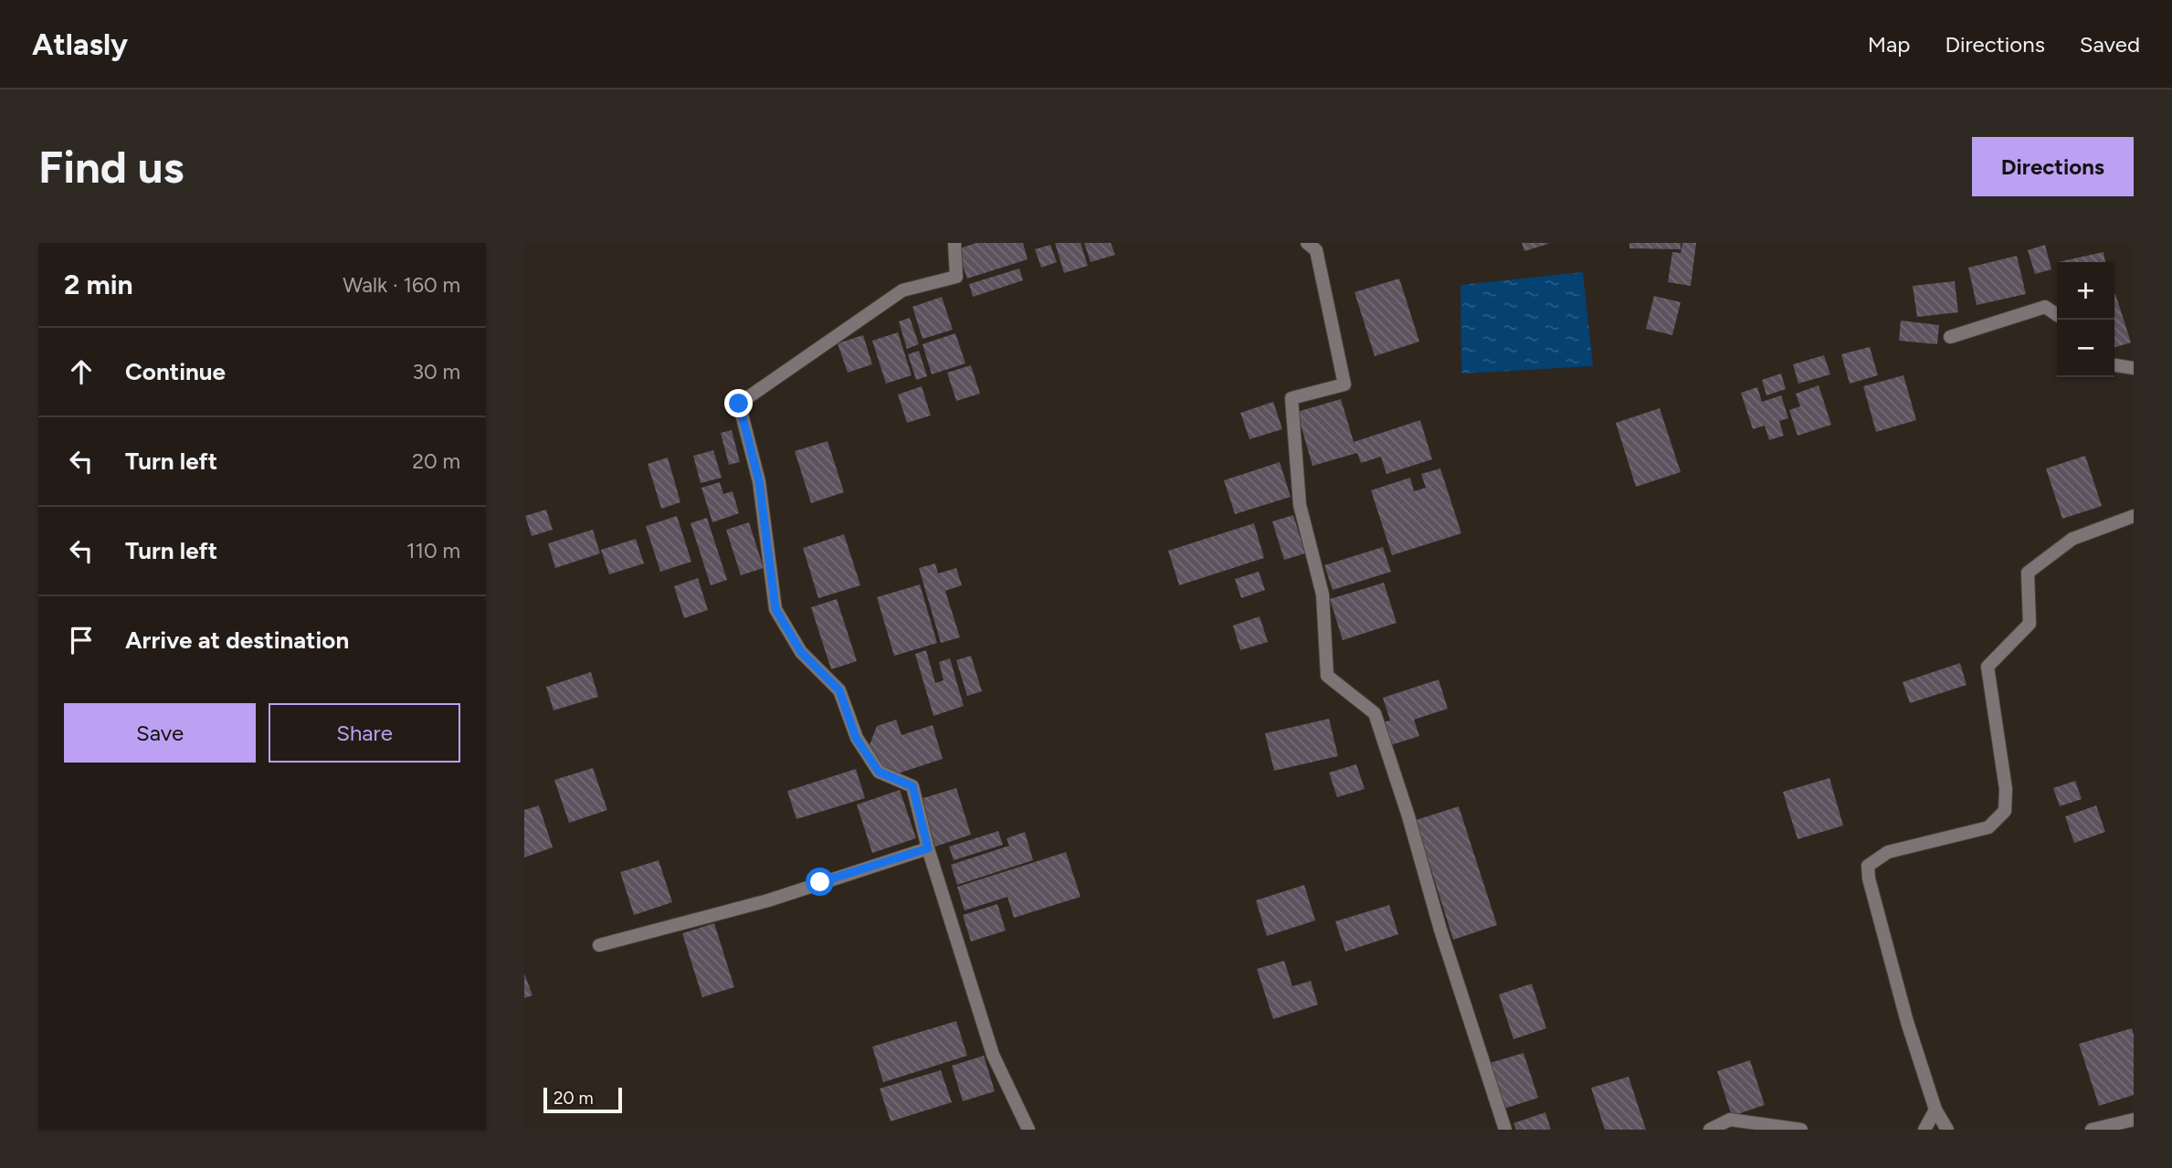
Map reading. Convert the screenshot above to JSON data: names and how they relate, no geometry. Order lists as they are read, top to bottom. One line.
{"scale_bar":"20 m","page":{"header":"Atlasly","nav":["Map","Directions","Saved"],"buttons":["Directions",["Save","Share"]],"title":"Find us","heading":["2 min","Walk · 160 m"],"map_buttons":["+","−"],"list":[["Continue","30 m"],["Turn left","20 m"],["Turn left","110 m"],"Arrive at destination"],"scale":"20 m"}}
